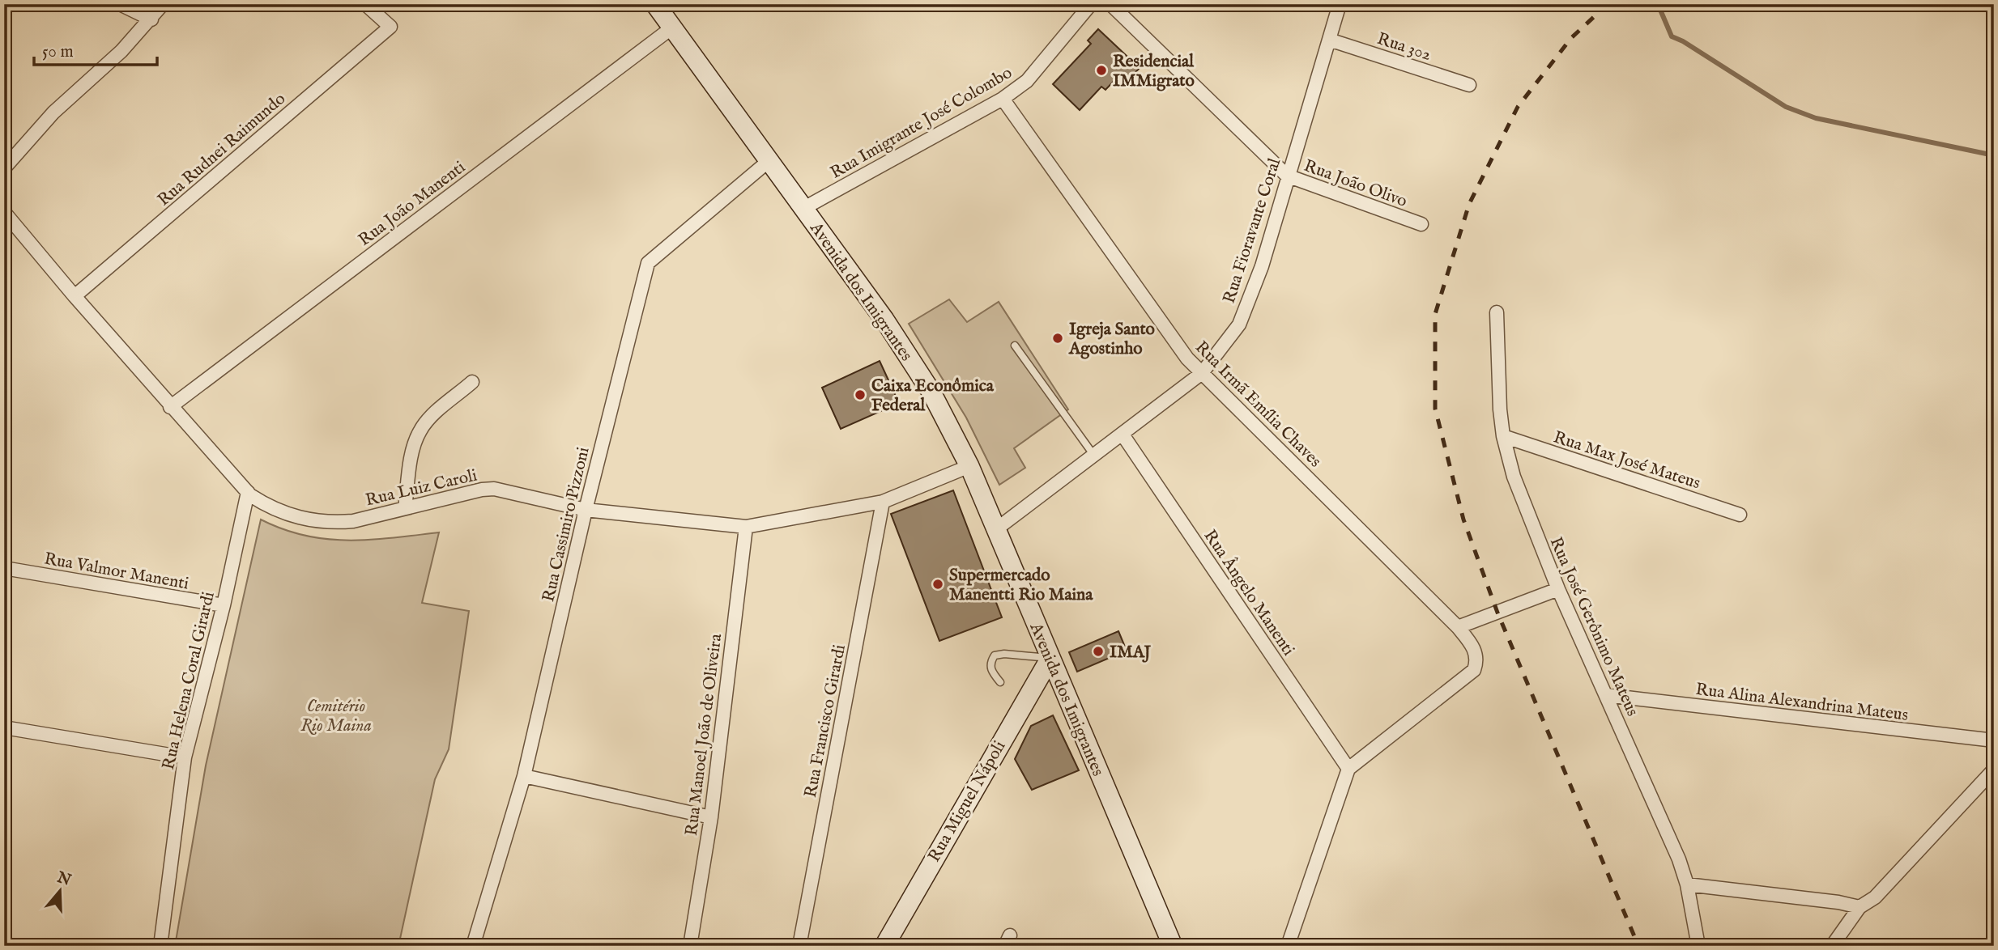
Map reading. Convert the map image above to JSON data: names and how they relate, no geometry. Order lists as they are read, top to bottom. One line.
{"streets":{"street":["Rua 302","Rua Imigrante José Colombo","Rua Rudnei Raimundo","Rua João Olivo","Rua João Manenti","Rua Fioravante Coral","Avenida dos Imigrantes","Rua Irmã Emília Chaves","Rua Max José Mateus","Rua Luiz Caroli","Rua Cassimiro Pizzoni","Rua Valmor Manenti","Rua Ângelo Manenti","Rua José Gerônimo Mateus","Rua Helena Coral Girardi","Rua Alina Alexandrina Mateus","Rua Francisco Girardi","Rua Manoel João de Oliveira","Rua Miguel Nápoli"]},"crossings":[["Rua 302","Rua Fioravante Coral"],["Rua Imigrante José Colombo","Avenida dos Imigrantes"],["Rua Imigrante José Colombo","Rua Irmã Emília Chaves"],["Rua Rudnei Raimundo","Rua Luiz Caroli"],["Rua João Olivo","Rua Fioravante Coral"],["Rua João Manenti","Avenida dos Imigrantes"],["Rua João Manenti","Rua Luiz Caroli"],["Rua Fioravante Coral","Avenida dos Imigrantes"],["Rua Fioravante Coral","Rua Irmã Emília Chaves"],["Rua Fioravante Coral","Rua Ângelo Manenti"],["Avenida dos Imigrantes","Rua Luiz Caroli"],["Avenida dos Imigrantes","Rua Cassimiro Pizzoni"],["Avenida dos Imigrantes","Rua Miguel Nápoli"],["Rua Irmã Emília Chaves","Rua Ângelo Manenti"],["Rua Max José Mateus","Rua José Gerônimo Mateus"],["Rua Luiz Caroli","Rua Cassimiro Pizzoni"],["Rua Luiz Caroli","Rua Helena Coral Girardi"],["Rua Luiz Caroli","Rua Francisco Girardi"],["Rua Luiz Caroli","Rua Manoel João de Oliveira"],["Rua Valmor Manenti","Rua Helena Coral Girardi"],["Rua José Gerônimo Mateus","Rua Alina Alexandrina Mateus"]],"parks":["Cemitério Rio Maina"],"places":["Residencial IMMigrato","Igreja Santo Agostinho","Caixa Econômica Federal","Supermercado Manentti Rio Maina","IMAJ"],"scale_bar":"50 m","north":"top"}
